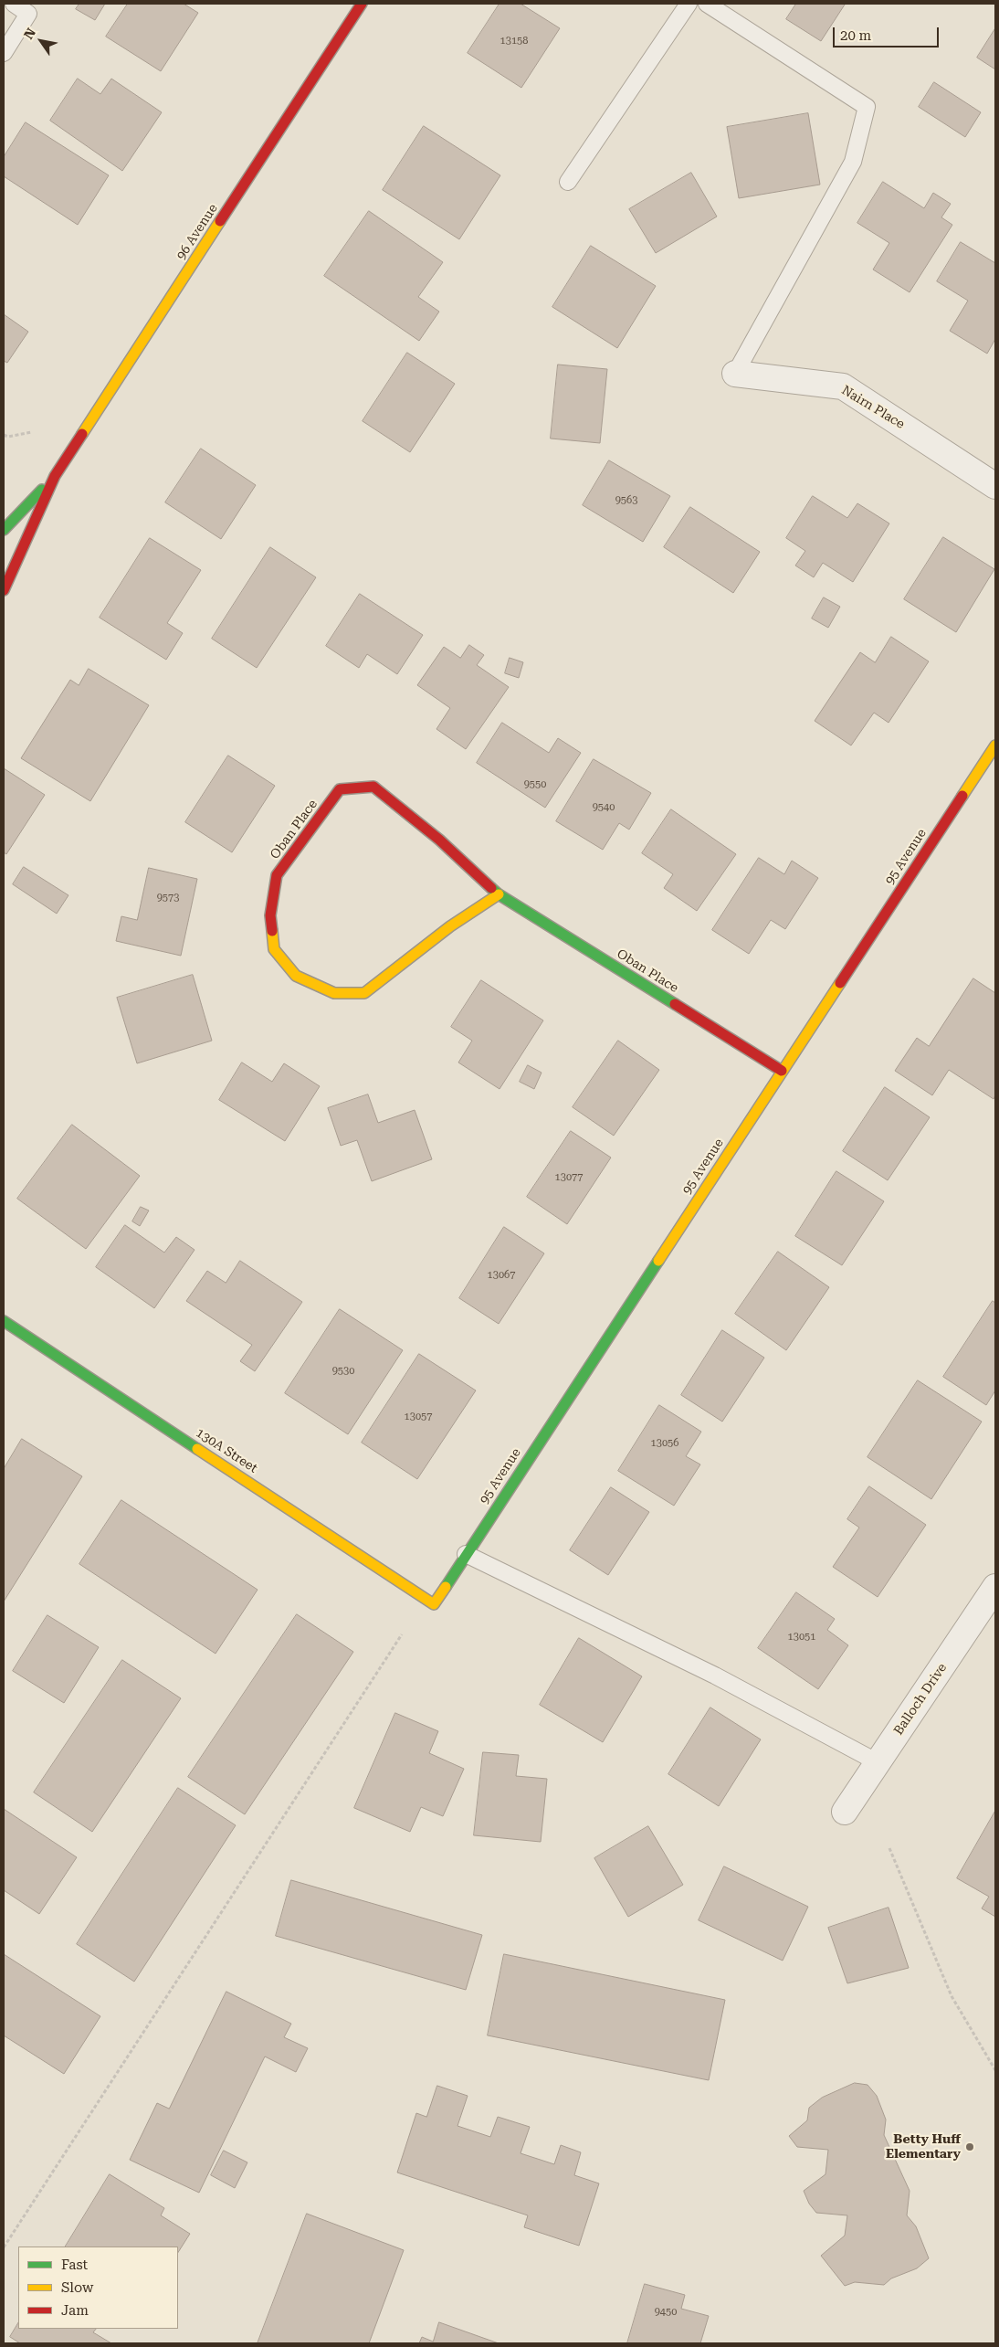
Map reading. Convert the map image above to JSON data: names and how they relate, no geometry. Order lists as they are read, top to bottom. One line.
{"streets":{"street":["96 Avenue","Nairn Place","Oban Place","95 Avenue","130A Street","Balloch Drive"]},"crossings":[["Oban Place","95 Avenue"],["95 Avenue","130A Street"]],"places":["Betty Huff Elementary"],"house_numbers":["13158","9563","9550","9540","9573","13077","13067","9530","13057","13056","13051","9450"],"legend":["Fast","Slow","Jam"],"scale_bar":"20 m","north":"top left"}
